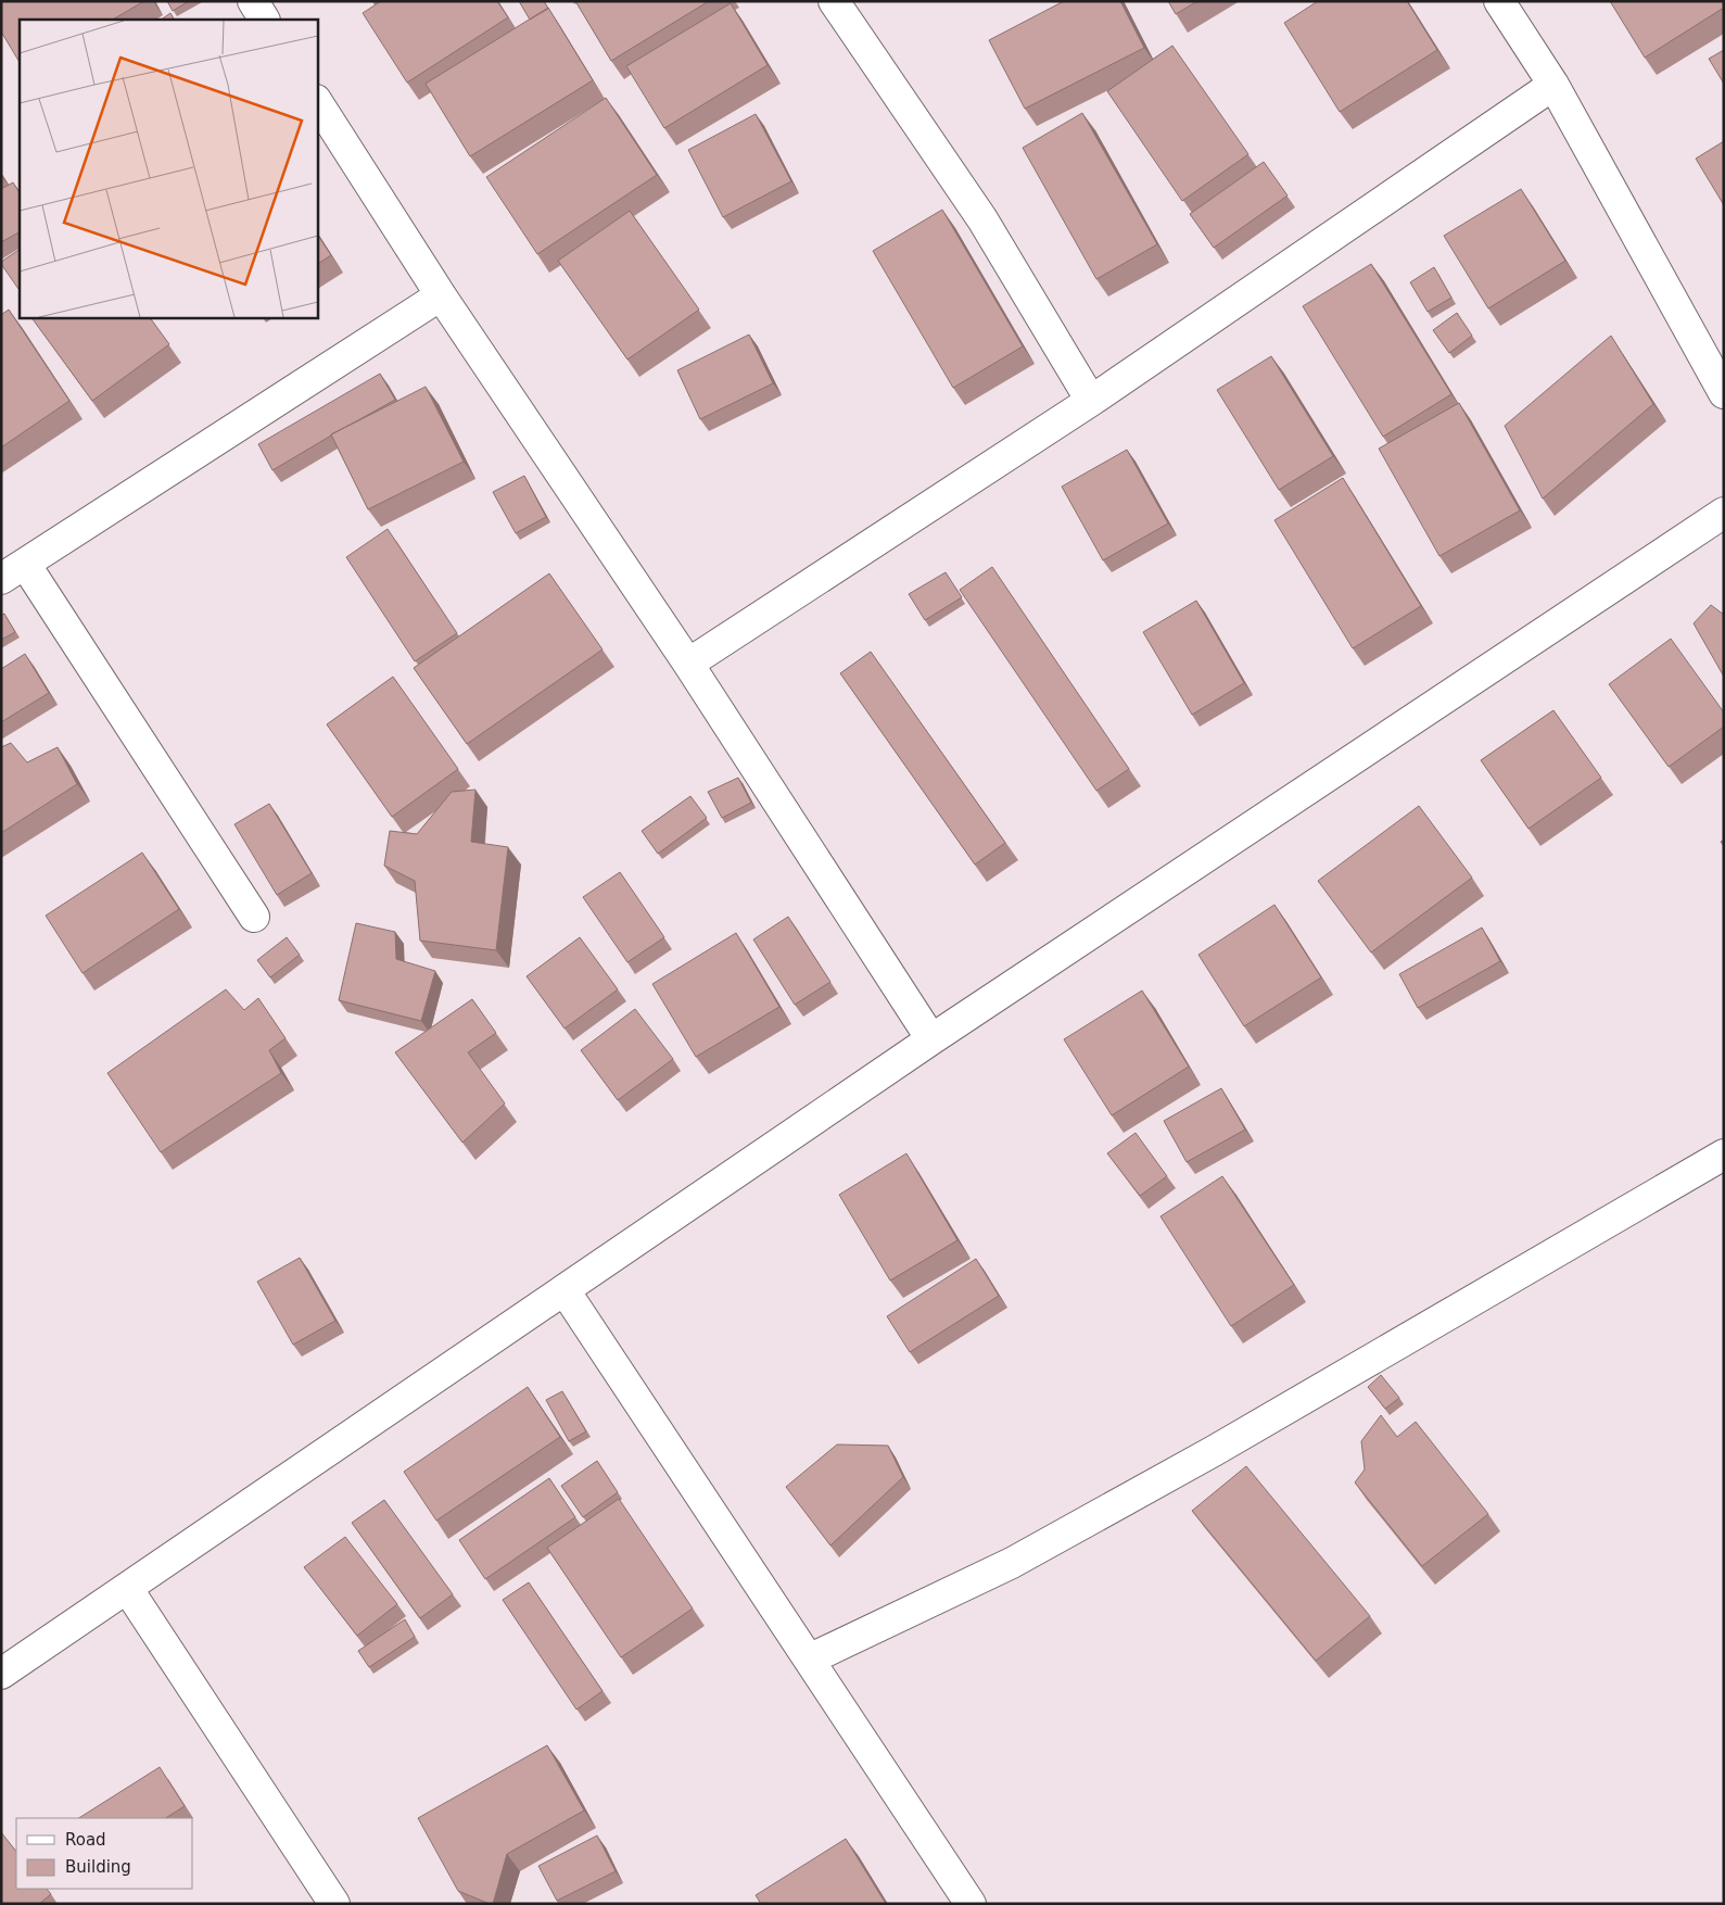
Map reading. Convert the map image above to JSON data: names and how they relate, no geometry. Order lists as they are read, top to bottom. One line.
{"legend":["Road","Building"]}
